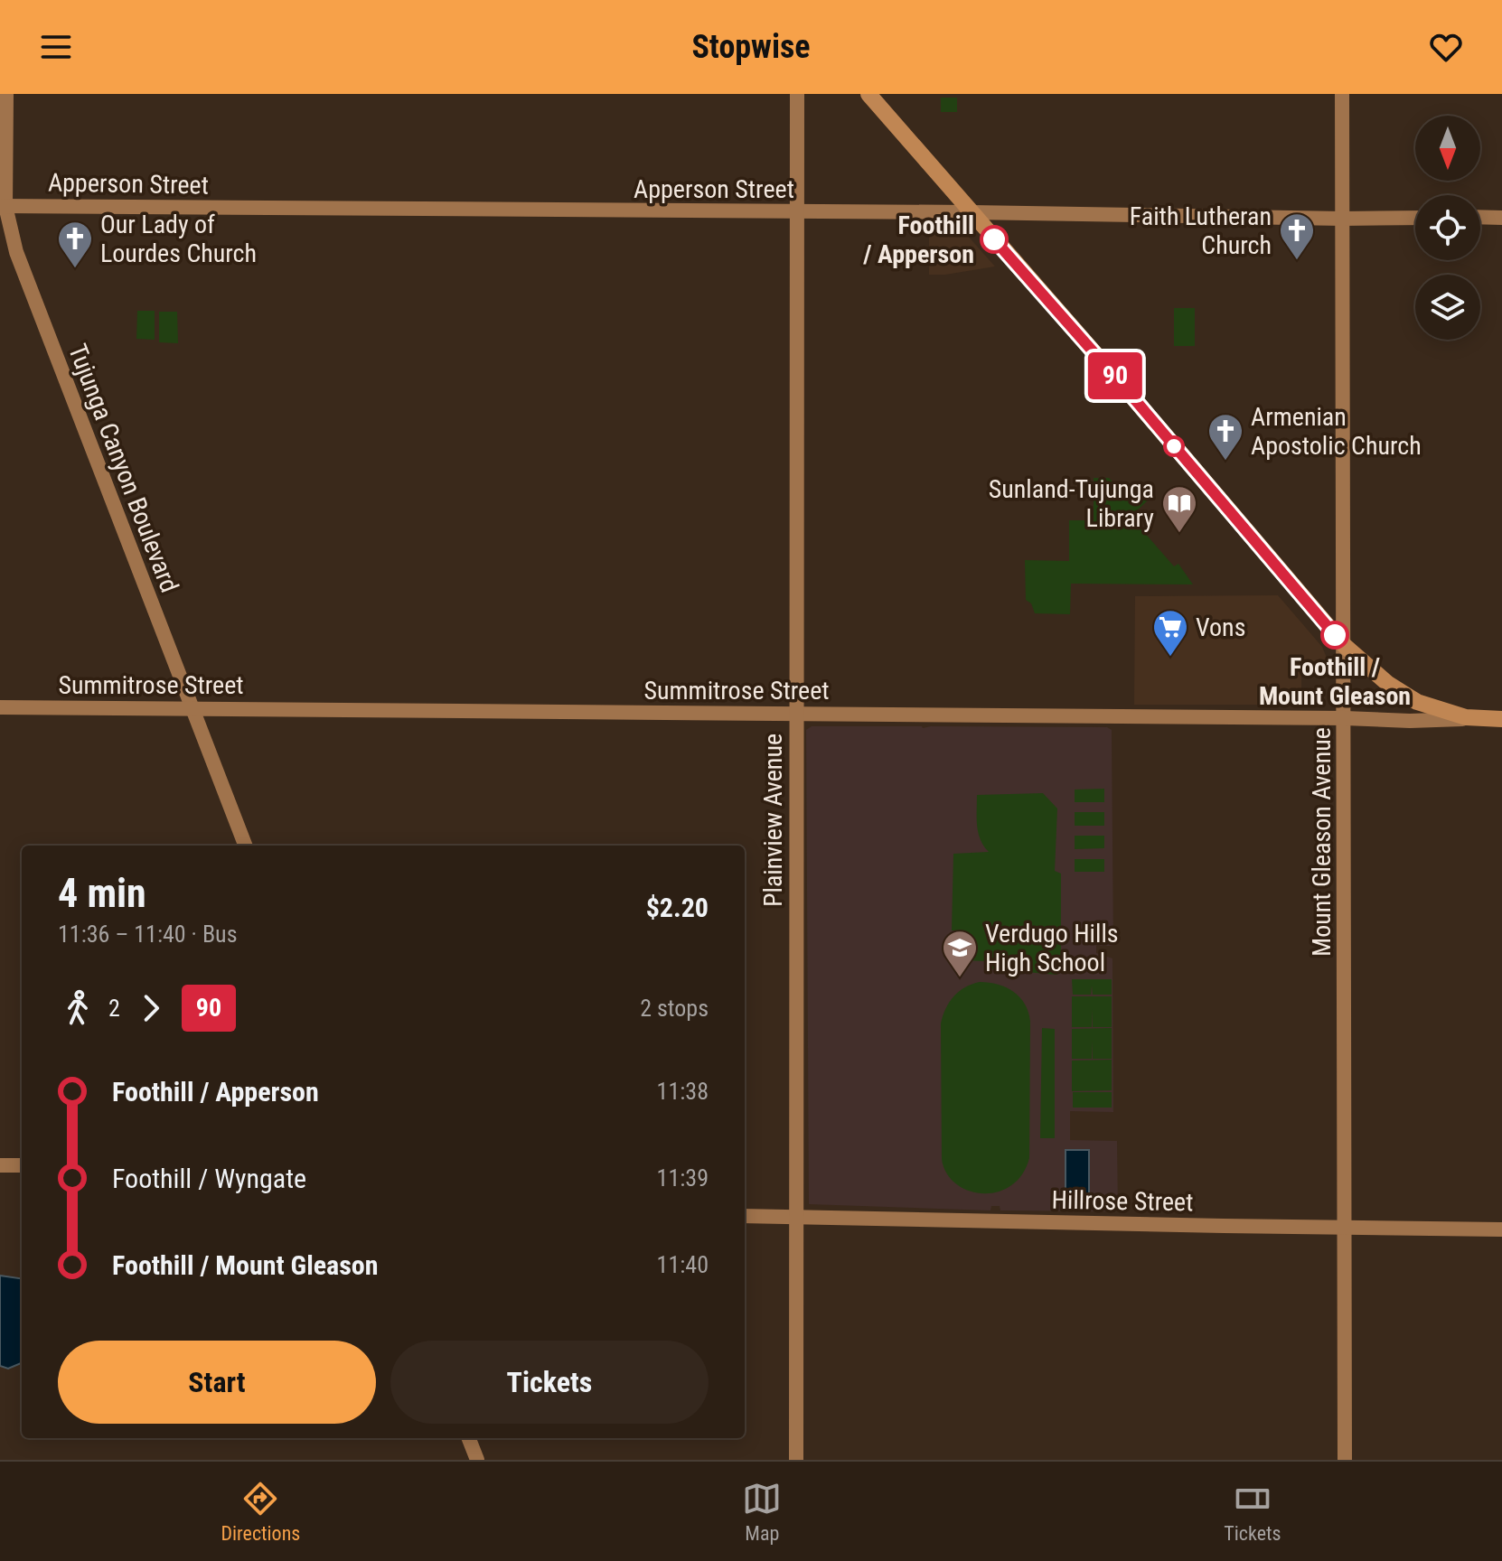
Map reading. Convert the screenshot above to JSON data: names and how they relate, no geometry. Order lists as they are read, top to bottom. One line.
{"streets":{"street":["Apperson Street","Tujunga Canyon Boulevard","Summitrose Street","Plainview Avenue","Mount Gleason Avenue","Hillrose Street"]},"crossings":[["Apperson Street","Tujunga Canyon Boulevard"],["Apperson Street","Plainview Avenue"],["Apperson Street","Mount Gleason Avenue"],["Tujunga Canyon Boulevard","Summitrose Street"],["Summitrose Street","Plainview Avenue"],["Summitrose Street","Mount Gleason Avenue"],["Plainview Avenue","Hillrose Street"],["Mount Gleason Avenue","Hillrose Street"]],"places":{"other":["Foothill / Apperson","Foothill / Mount Gleason"],"church":["Faith Lutheran Church","Our Lady of Lourdes Church","Armenian Apostolic Church"],"library":["Sunland-Tujunga Library"],"supermarket":["Vons"],"school or university":["Verdugo Hills High School"]},"lines":["bus line 90"],"north":"bottom","page":{"header":"Stopwise","on_map":"90","heading":["4 min","11:36 – 11:40 · Bus","$2.20"],"legs":["2","90","2 stops"],"list":[{"name":"Foothill / Apperson","value":"11:38"},{"name":"Foothill / Wyngate","value":"11:39"},{"name":"Foothill / Mount Gleason","value":"11:40"}],"buttons":["Start","Tickets"],"tabs":["Directions","Map","Tickets"]}}
